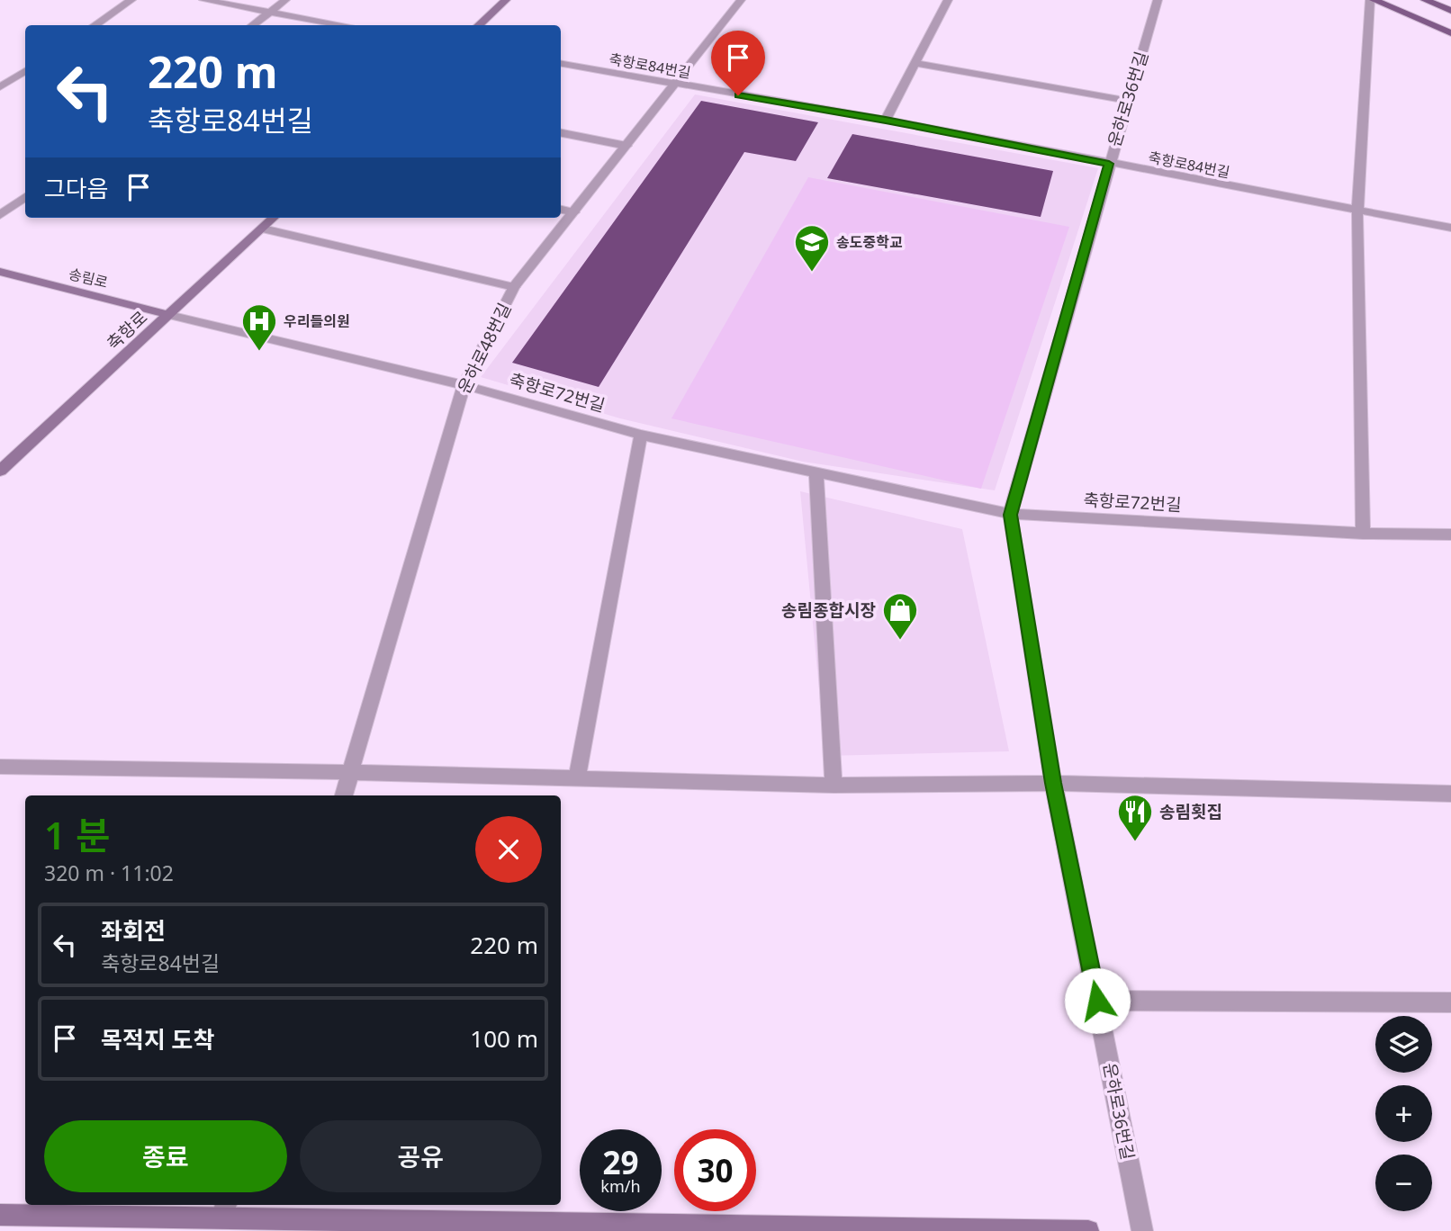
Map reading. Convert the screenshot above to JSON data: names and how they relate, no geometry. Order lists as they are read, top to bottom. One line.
{"streets":{"street":["축항로84번길","운하로36번길","송림로","축항로","운하로48번길","축항로72번길"]},"crossings":[["축항로84번길","운하로36번길"],["축항로84번길","운하로48번길"],["운하로36번길","축항로72번길"],["송림로","축항로"],["송림로","축항로72번길"],["축항로","축항로72번길"],["운하로48번길","축항로72번길"]],"places":{"school or university":["송도중학교"],"hospital":["우리들의원"],"shop":["송림종합시장"],"restaurant":["송림횟집"]},"page":{"turn":["220 m","축항로84번길"],"then":"그다음","heading":["1 분","320 m · 11:02"],"list":[{"name":"좌회전","note":"축항로84번길","value":"220 m"},{"name":"목적지 도착","value":"100 m"}],"map_buttons":["+","−"],"buttons":["종료","공유"],"speed":"29 km/h","limit":"30"}}
